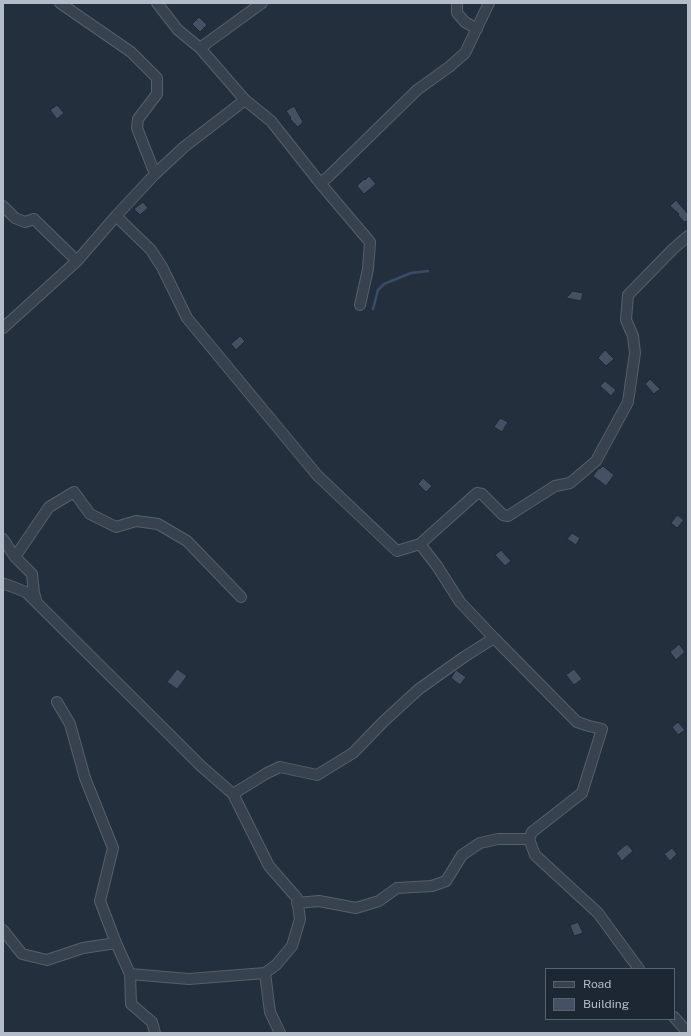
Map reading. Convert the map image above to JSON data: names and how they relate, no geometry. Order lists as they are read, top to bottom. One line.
{"legend":["Road","Building"]}
